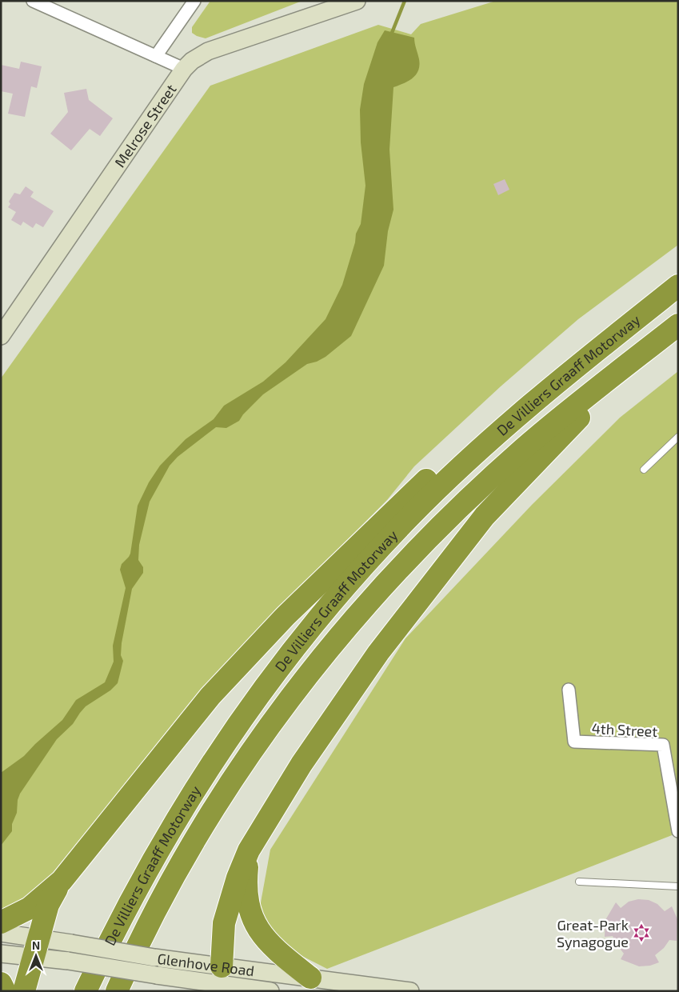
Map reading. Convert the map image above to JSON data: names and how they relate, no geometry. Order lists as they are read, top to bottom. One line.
{"streets":{"highway":["De Villiers Graaff Motorway"],"main road":["Melrose Street","Glenhove Road"],"street":["4th Street"]},"places":{"synagogue":["Great-Park Synagogue"]},"north":"top"}
